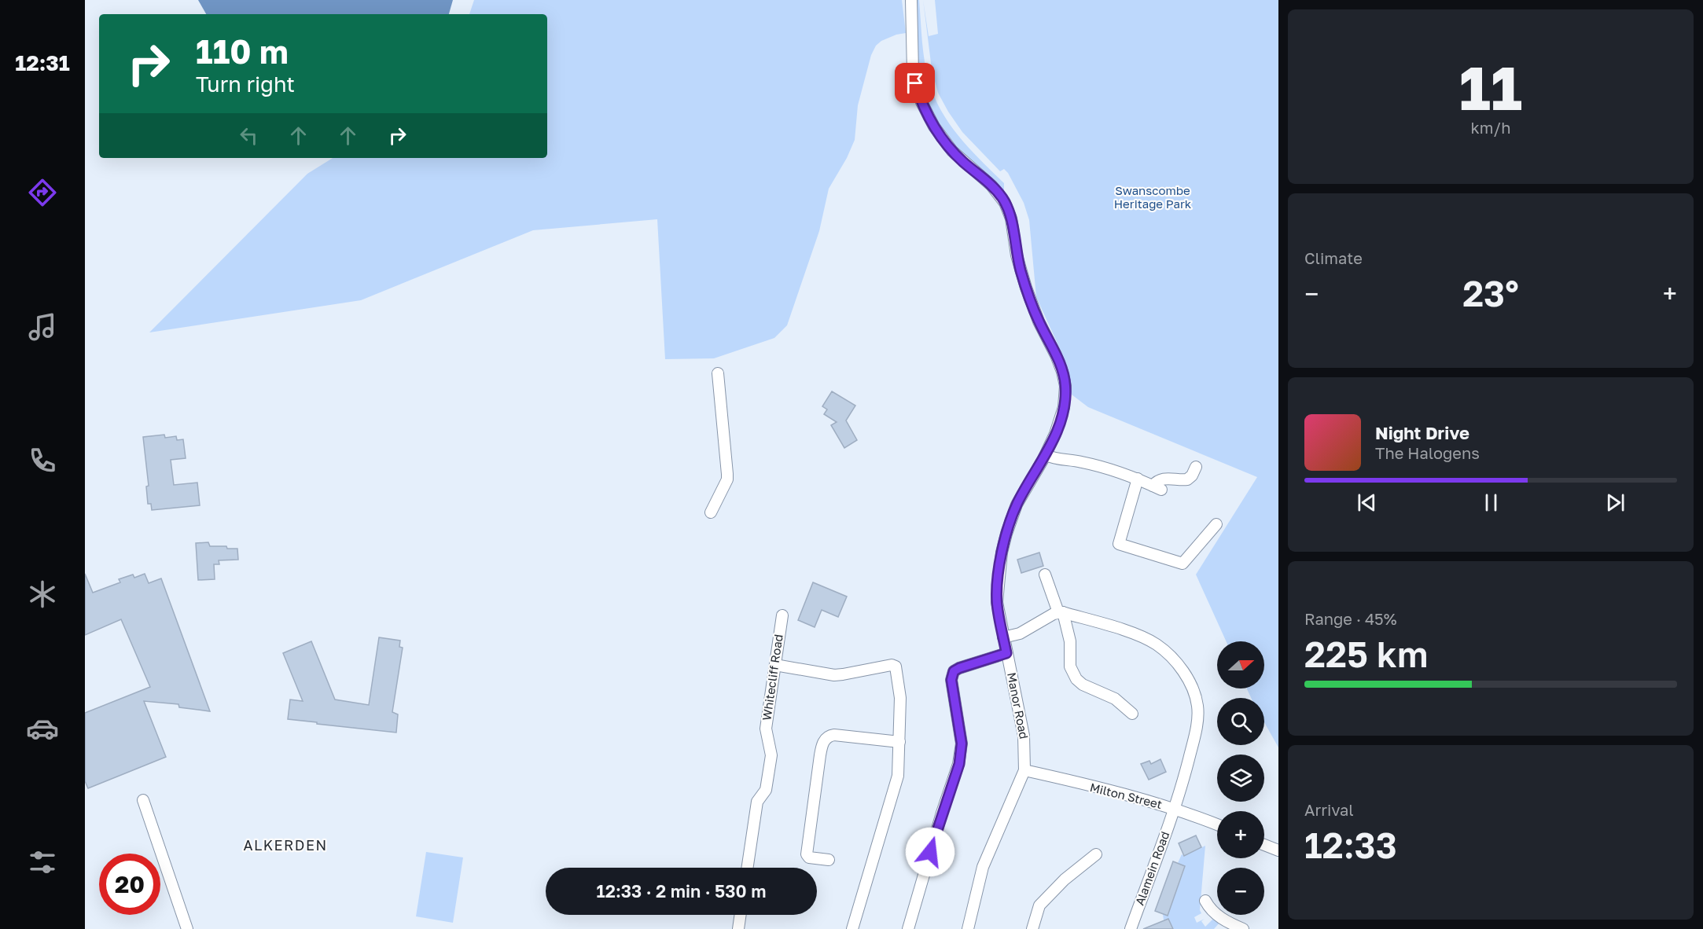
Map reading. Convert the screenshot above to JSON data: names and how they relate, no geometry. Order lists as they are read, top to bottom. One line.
{"streets":{"street":["Whitecliff Road","Manor Road","Milton Street","Alamein Road"]},"crossings":[["Manor Road","Milton Street"],["Milton Street","Alamein Road"]],"districts":["ALKERDEN"],"parks":["Swanscombe Heritage Park"],"north":"right","page":{"tabs":"12:31","tile":[["11","km/h"],"Climate",["Range · 45%","225 km"],["Arrival","12:33"]],"turn":["110 m","Turn right"],"heat":["−","23°","+"],"song":["Night Drive","The Halogens"],"map_buttons":["+","−"],"limit":"20","trip":"12:33 · 2 min · 530 m"}}
